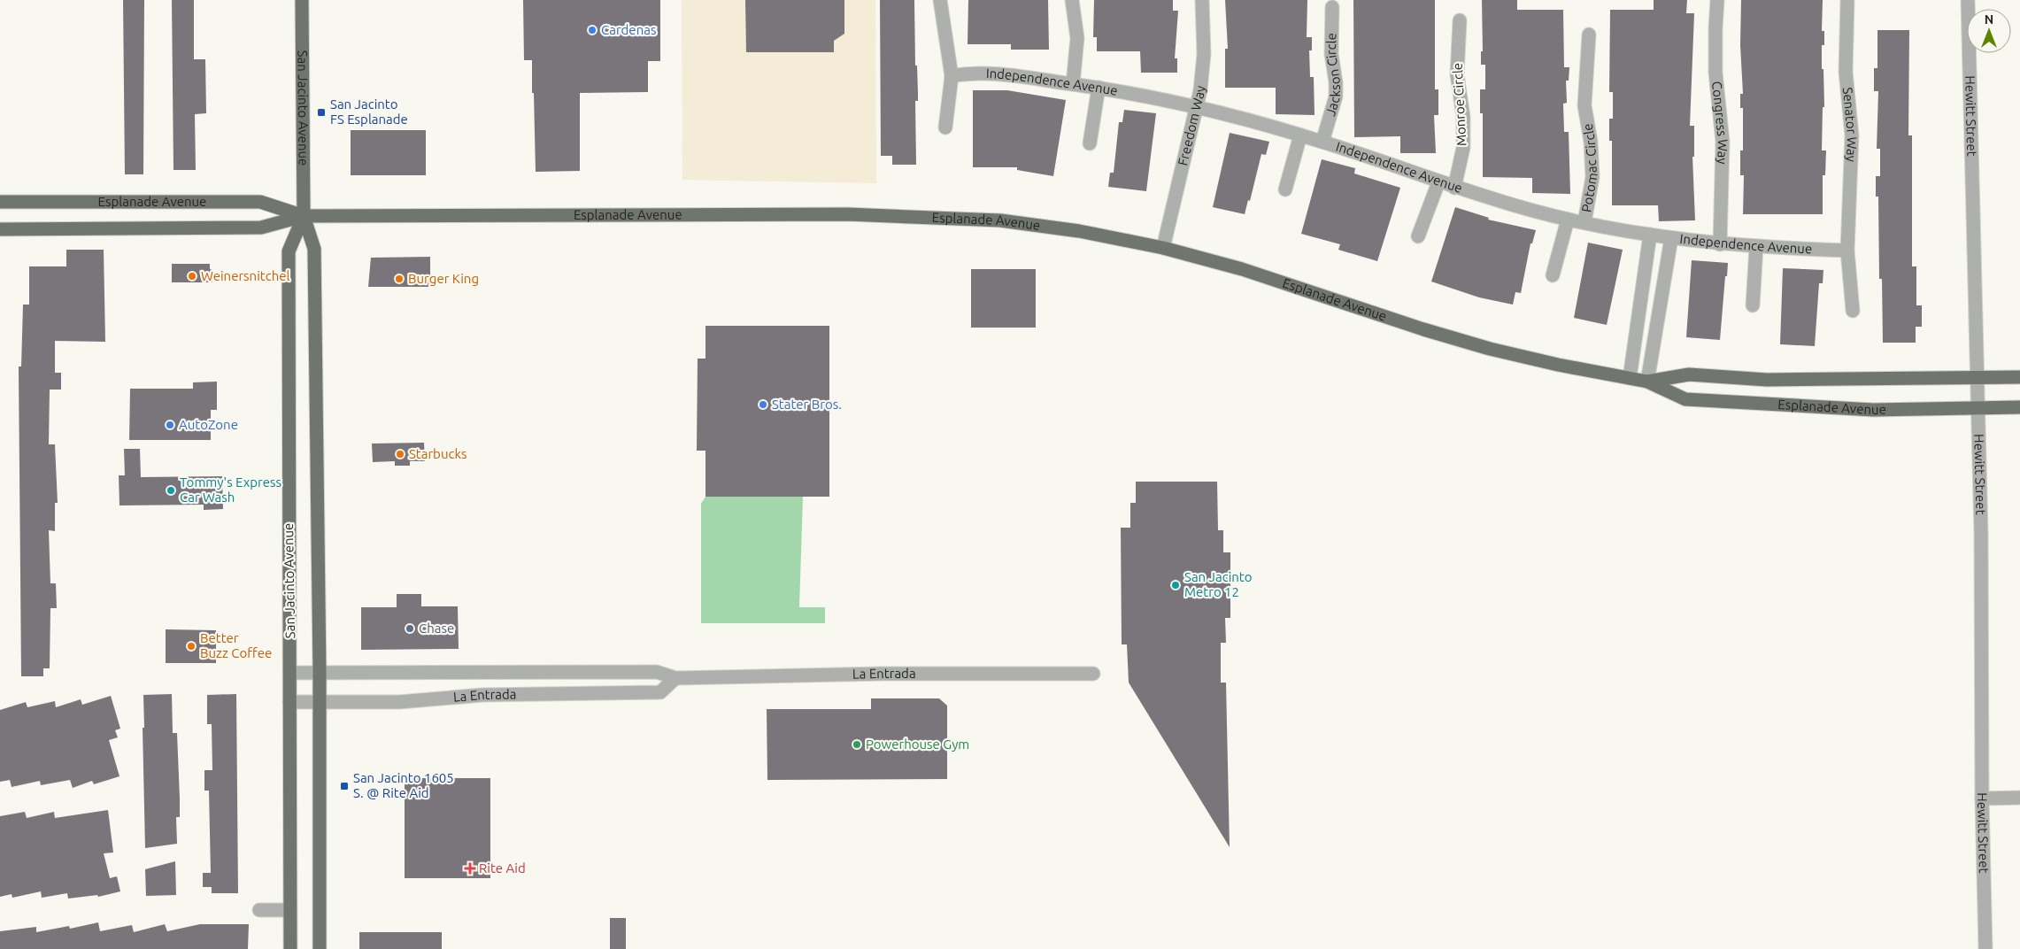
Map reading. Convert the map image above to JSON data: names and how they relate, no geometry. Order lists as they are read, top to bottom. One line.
{"streets":{"main road":["San Jacinto Avenue","Esplanade Avenue"],"street":["Jackson Circle","Independence Avenue","Monroe Circle","Hewitt Street","Congress Way","Freedom Way","Senator Way","Potomac Circle","La Entrada"]},"crossings":[["Jackson Circle","Independence Avenue"],["Independence Avenue","Monroe Circle"],["Independence Avenue","Congress Way"],["Independence Avenue","Freedom Way"],["Independence Avenue","Senator Way"],["Independence Avenue","Potomac Circle"],["San Jacinto Avenue","Esplanade Avenue"],["San Jacinto Avenue","La Entrada"],["Hewitt Street","Esplanade Avenue"],["Freedom Way","Esplanade Avenue"]],"places":{"other":["Cardenas","Weinersnitchel","Burger King","Stater Bros.","AutoZone","Starbucks","Tommy's Express Car Wash","San Jacinto Metro 12","Chase","Better Buzz Coffee","Powerhouse Gym"],"transit":["San Jacinto FS Esplanade","San Jacinto 1605 S. @ Rite Aid"],"health":["Rite Aid"]},"north":"top"}
